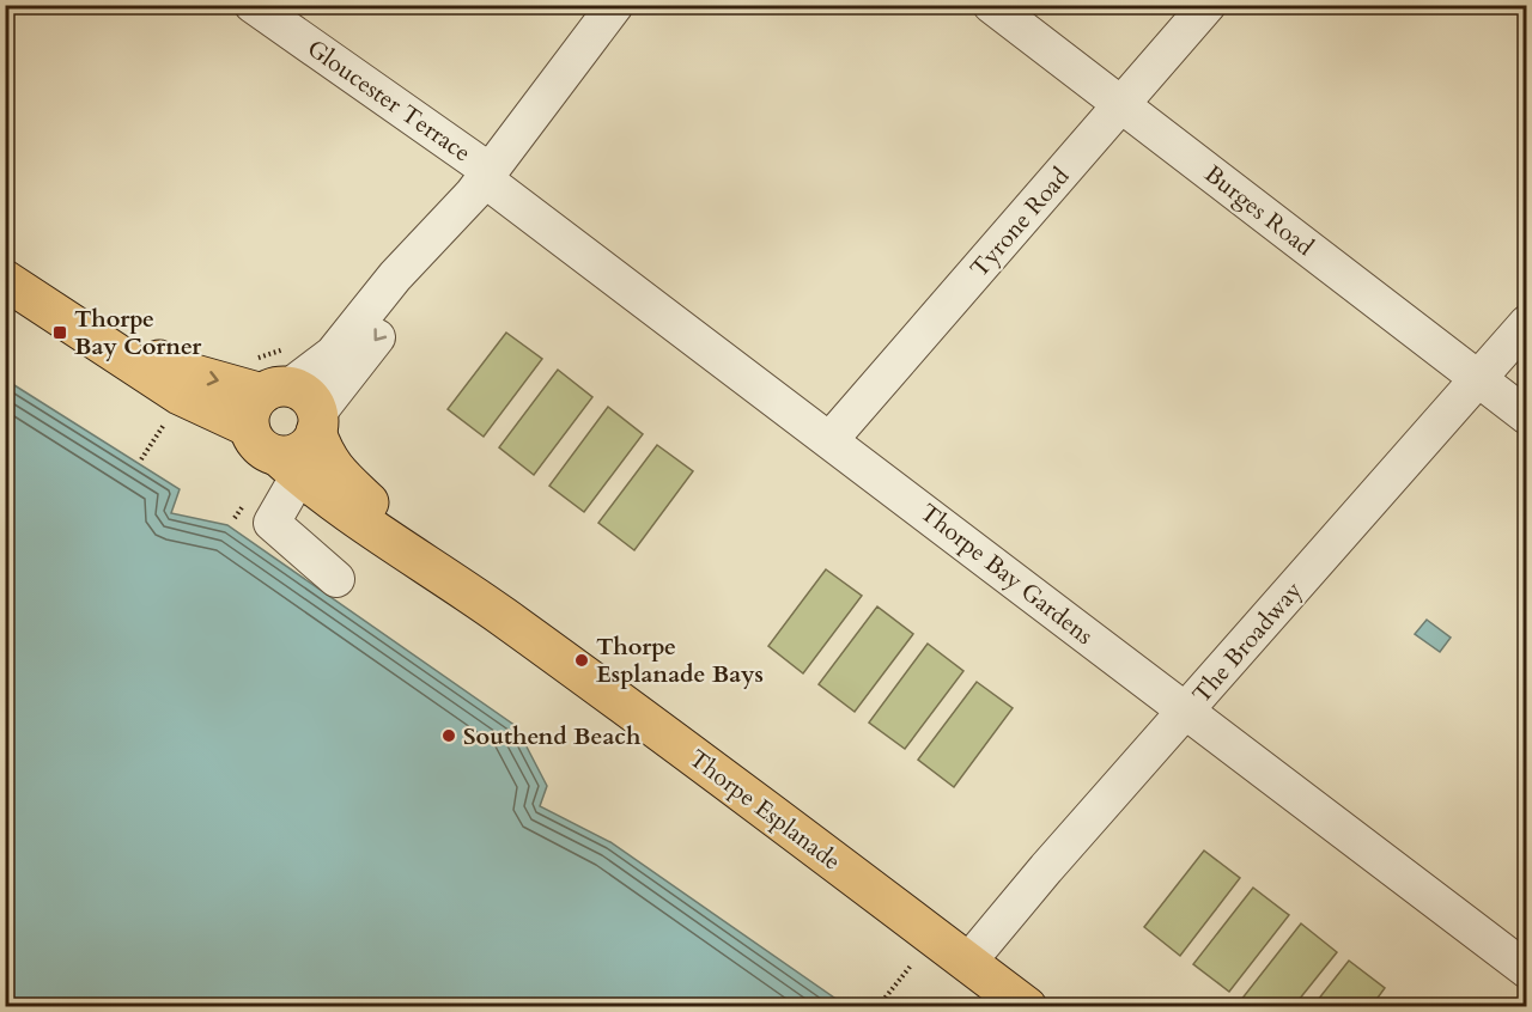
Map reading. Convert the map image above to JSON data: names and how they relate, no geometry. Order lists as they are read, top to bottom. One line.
{"streets":{"main road":["Thorpe Esplanade"],"street":["Gloucester Terrace","Burges Road","Tyrone Road","Thorpe Bay Gardens","The Broadway"]},"crossings":[["Gloucester Terrace","Thorpe Bay Gardens"],["Burges Road","Tyrone Road"],["Burges Road","The Broadway"],["Tyrone Road","Thorpe Bay Gardens"],["Thorpe Bay Gardens","The Broadway"],["The Broadway","Thorpe Esplanade"]],"places":{"transit":["Thorpe Bay Corner"],"other":["Thorpe Esplanade Bays","Southend Beach"]}}
